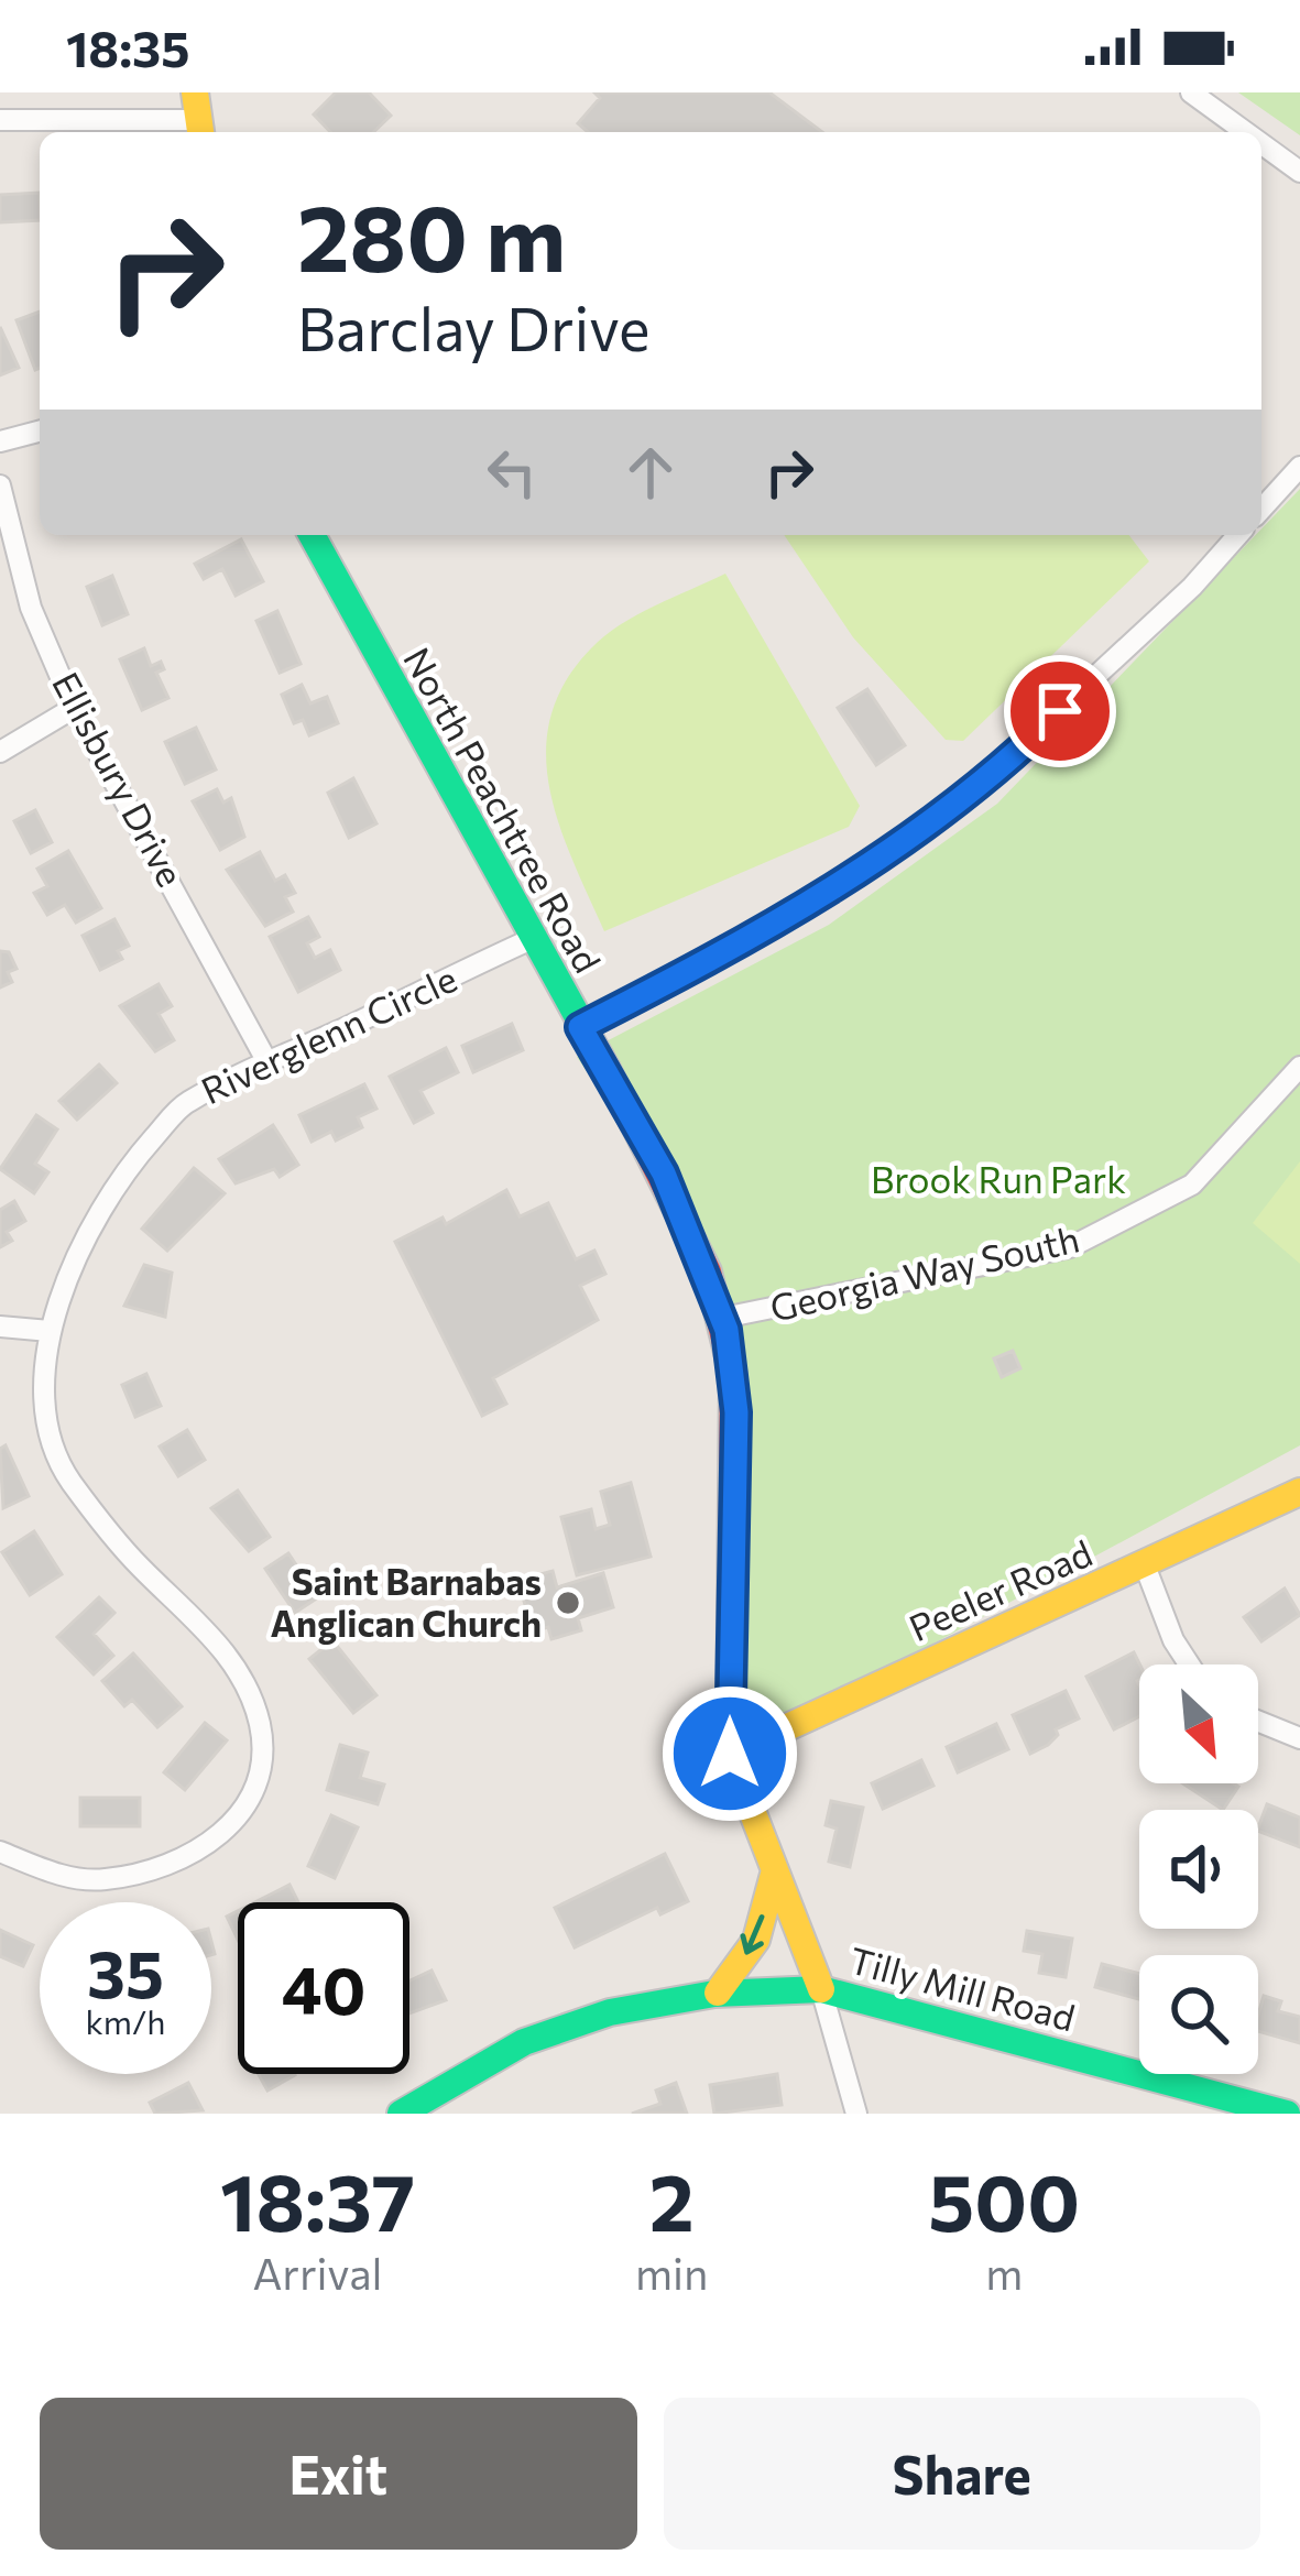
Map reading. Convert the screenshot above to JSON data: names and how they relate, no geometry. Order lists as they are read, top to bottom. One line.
{"streets":{"street":["Ellisbury Drive","North Peachtree Road","Riverglenn Circle","Georgia Way South","Peeler Road","Tilly Mill Road"]},"crossings":[["Ellisbury Drive","Riverglenn Circle"],["North Peachtree Road","Riverglenn Circle"],["North Peachtree Road","Georgia Way South"],["North Peachtree Road","Peeler Road"],["North Peachtree Road","Tilly Mill Road"]],"parks":["Brook Run Park"],"places":["Saint Barnabas Anglican Church"],"north":"bottom right","page":{"status":"18:35","turn":["280 m","Barclay Drive"],"speed":"35 km/h","limit":"40","eta":["18:37","Arrival","2","min","500","m"],"buttons":["Exit","Share"]}}
